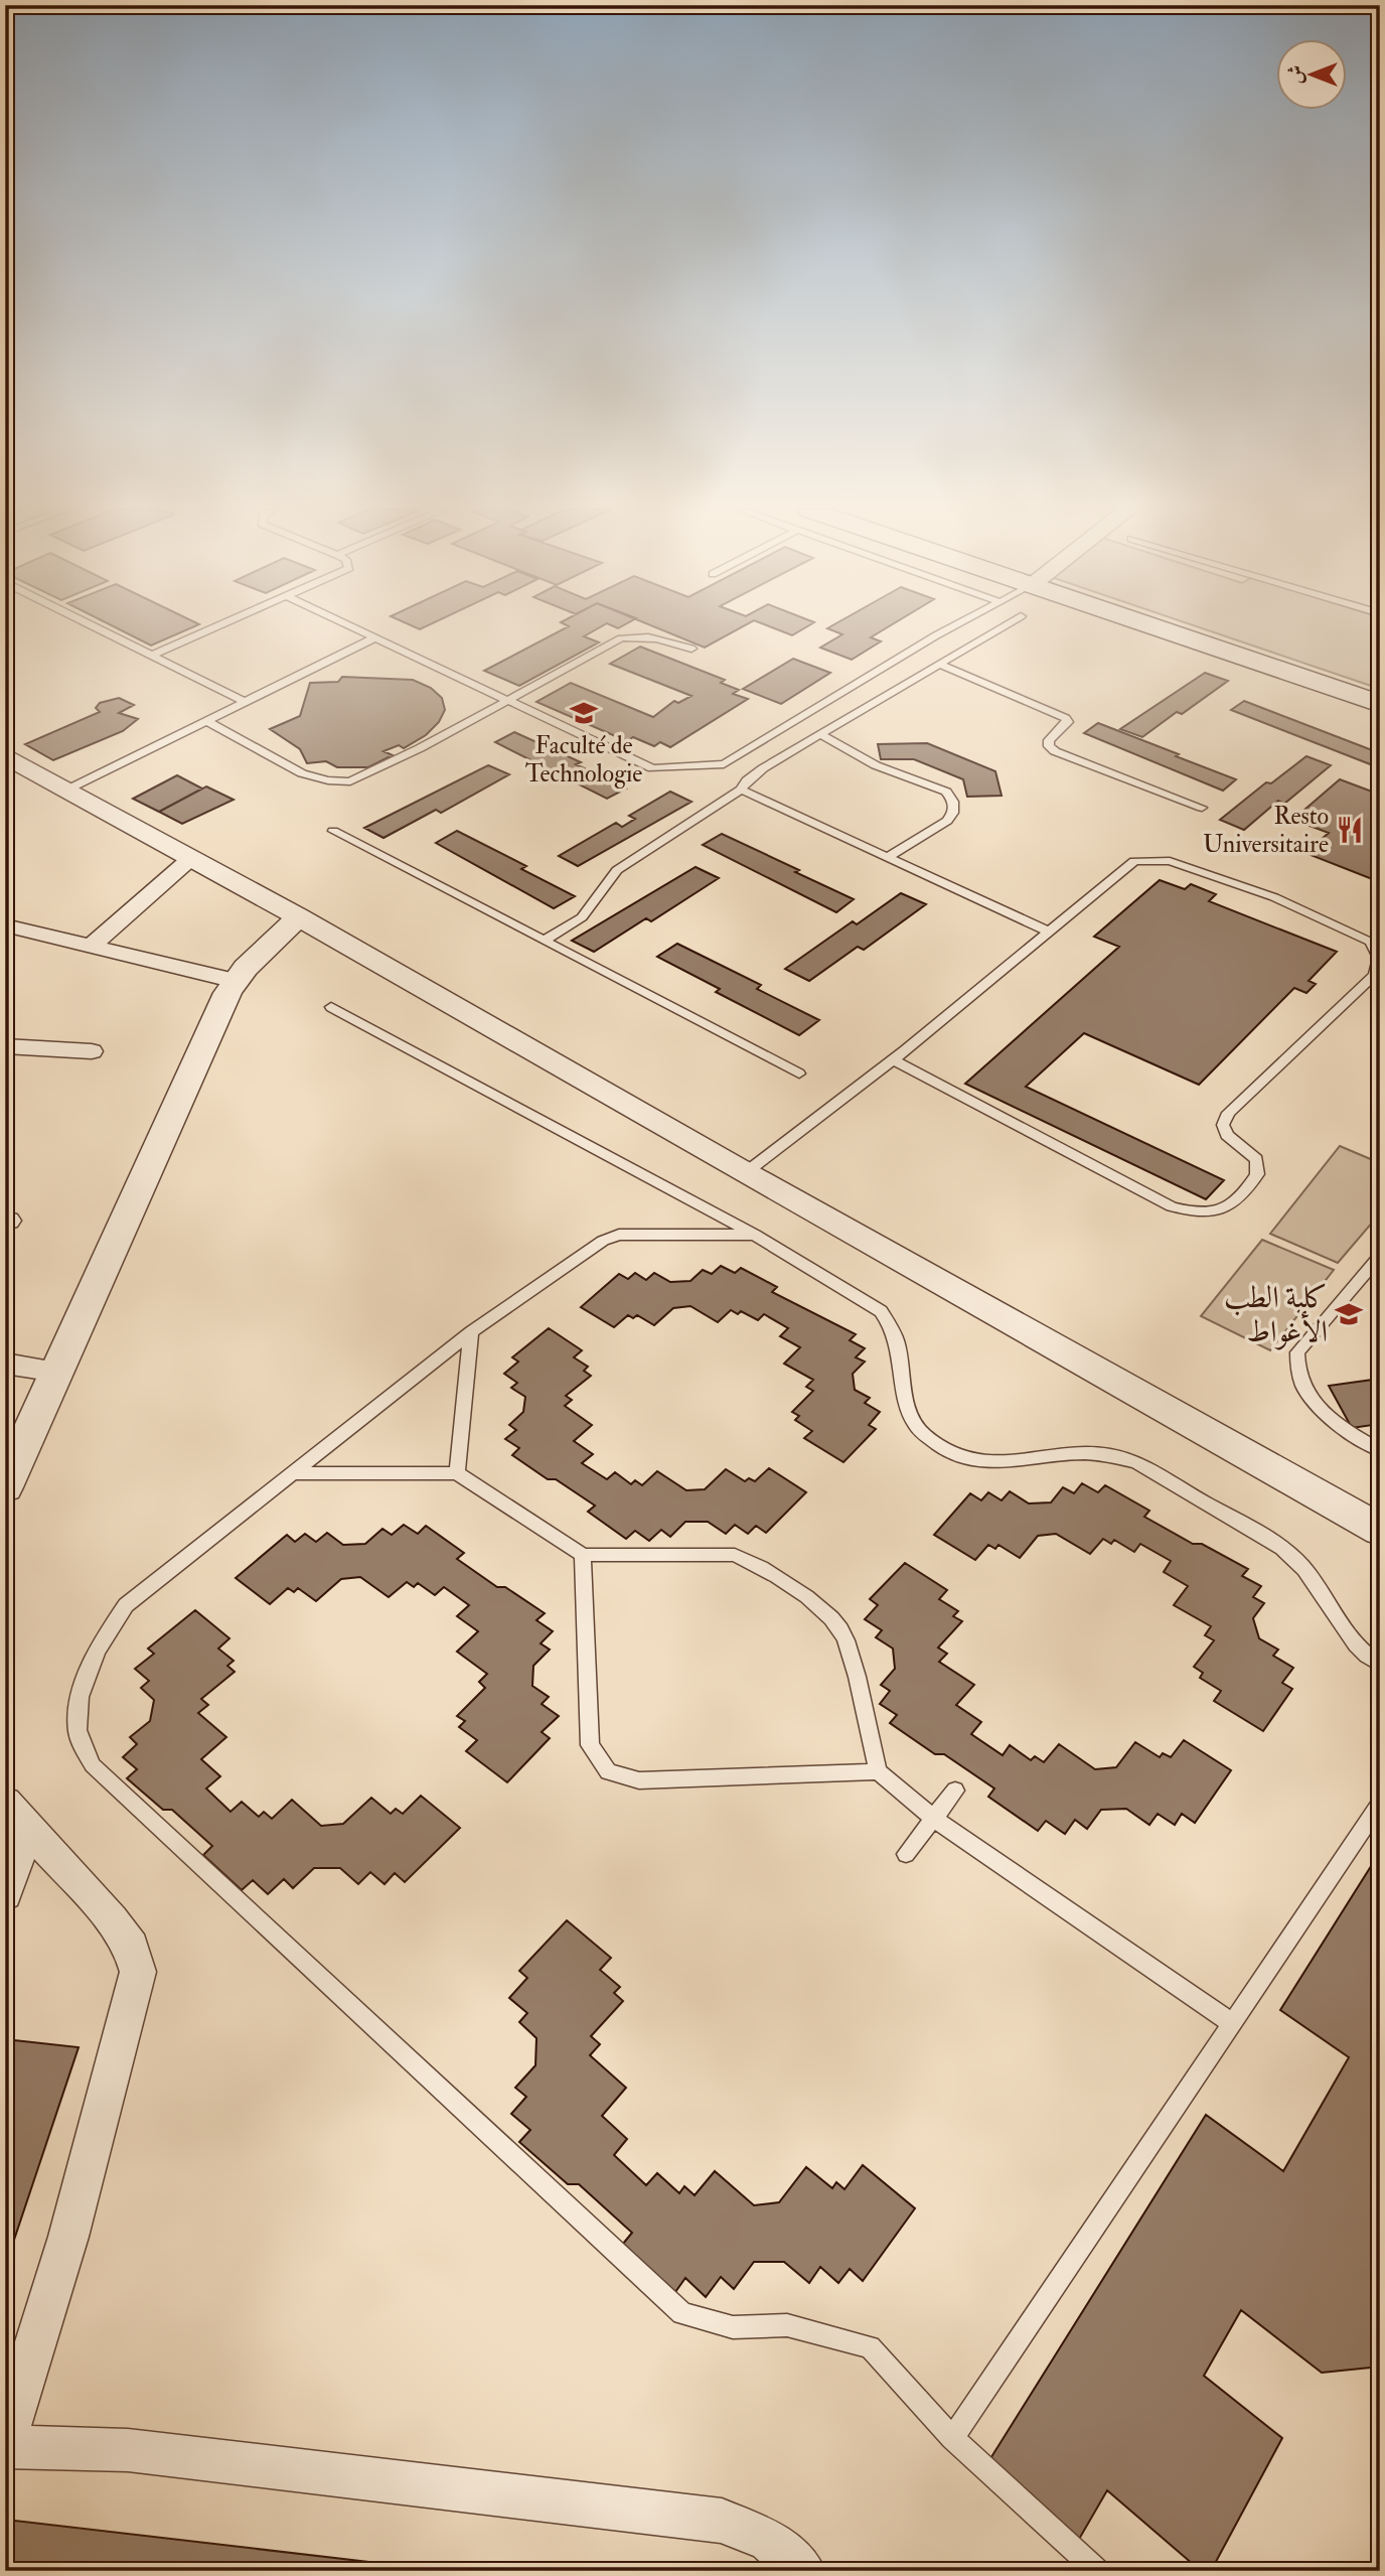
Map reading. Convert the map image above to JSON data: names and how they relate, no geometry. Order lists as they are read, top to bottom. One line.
{"places":{"school or university":["Faculté de Technologie","كلية الطب الأغواط"],"restaurant":["Resto Universitaire"]},"north":"left"}
